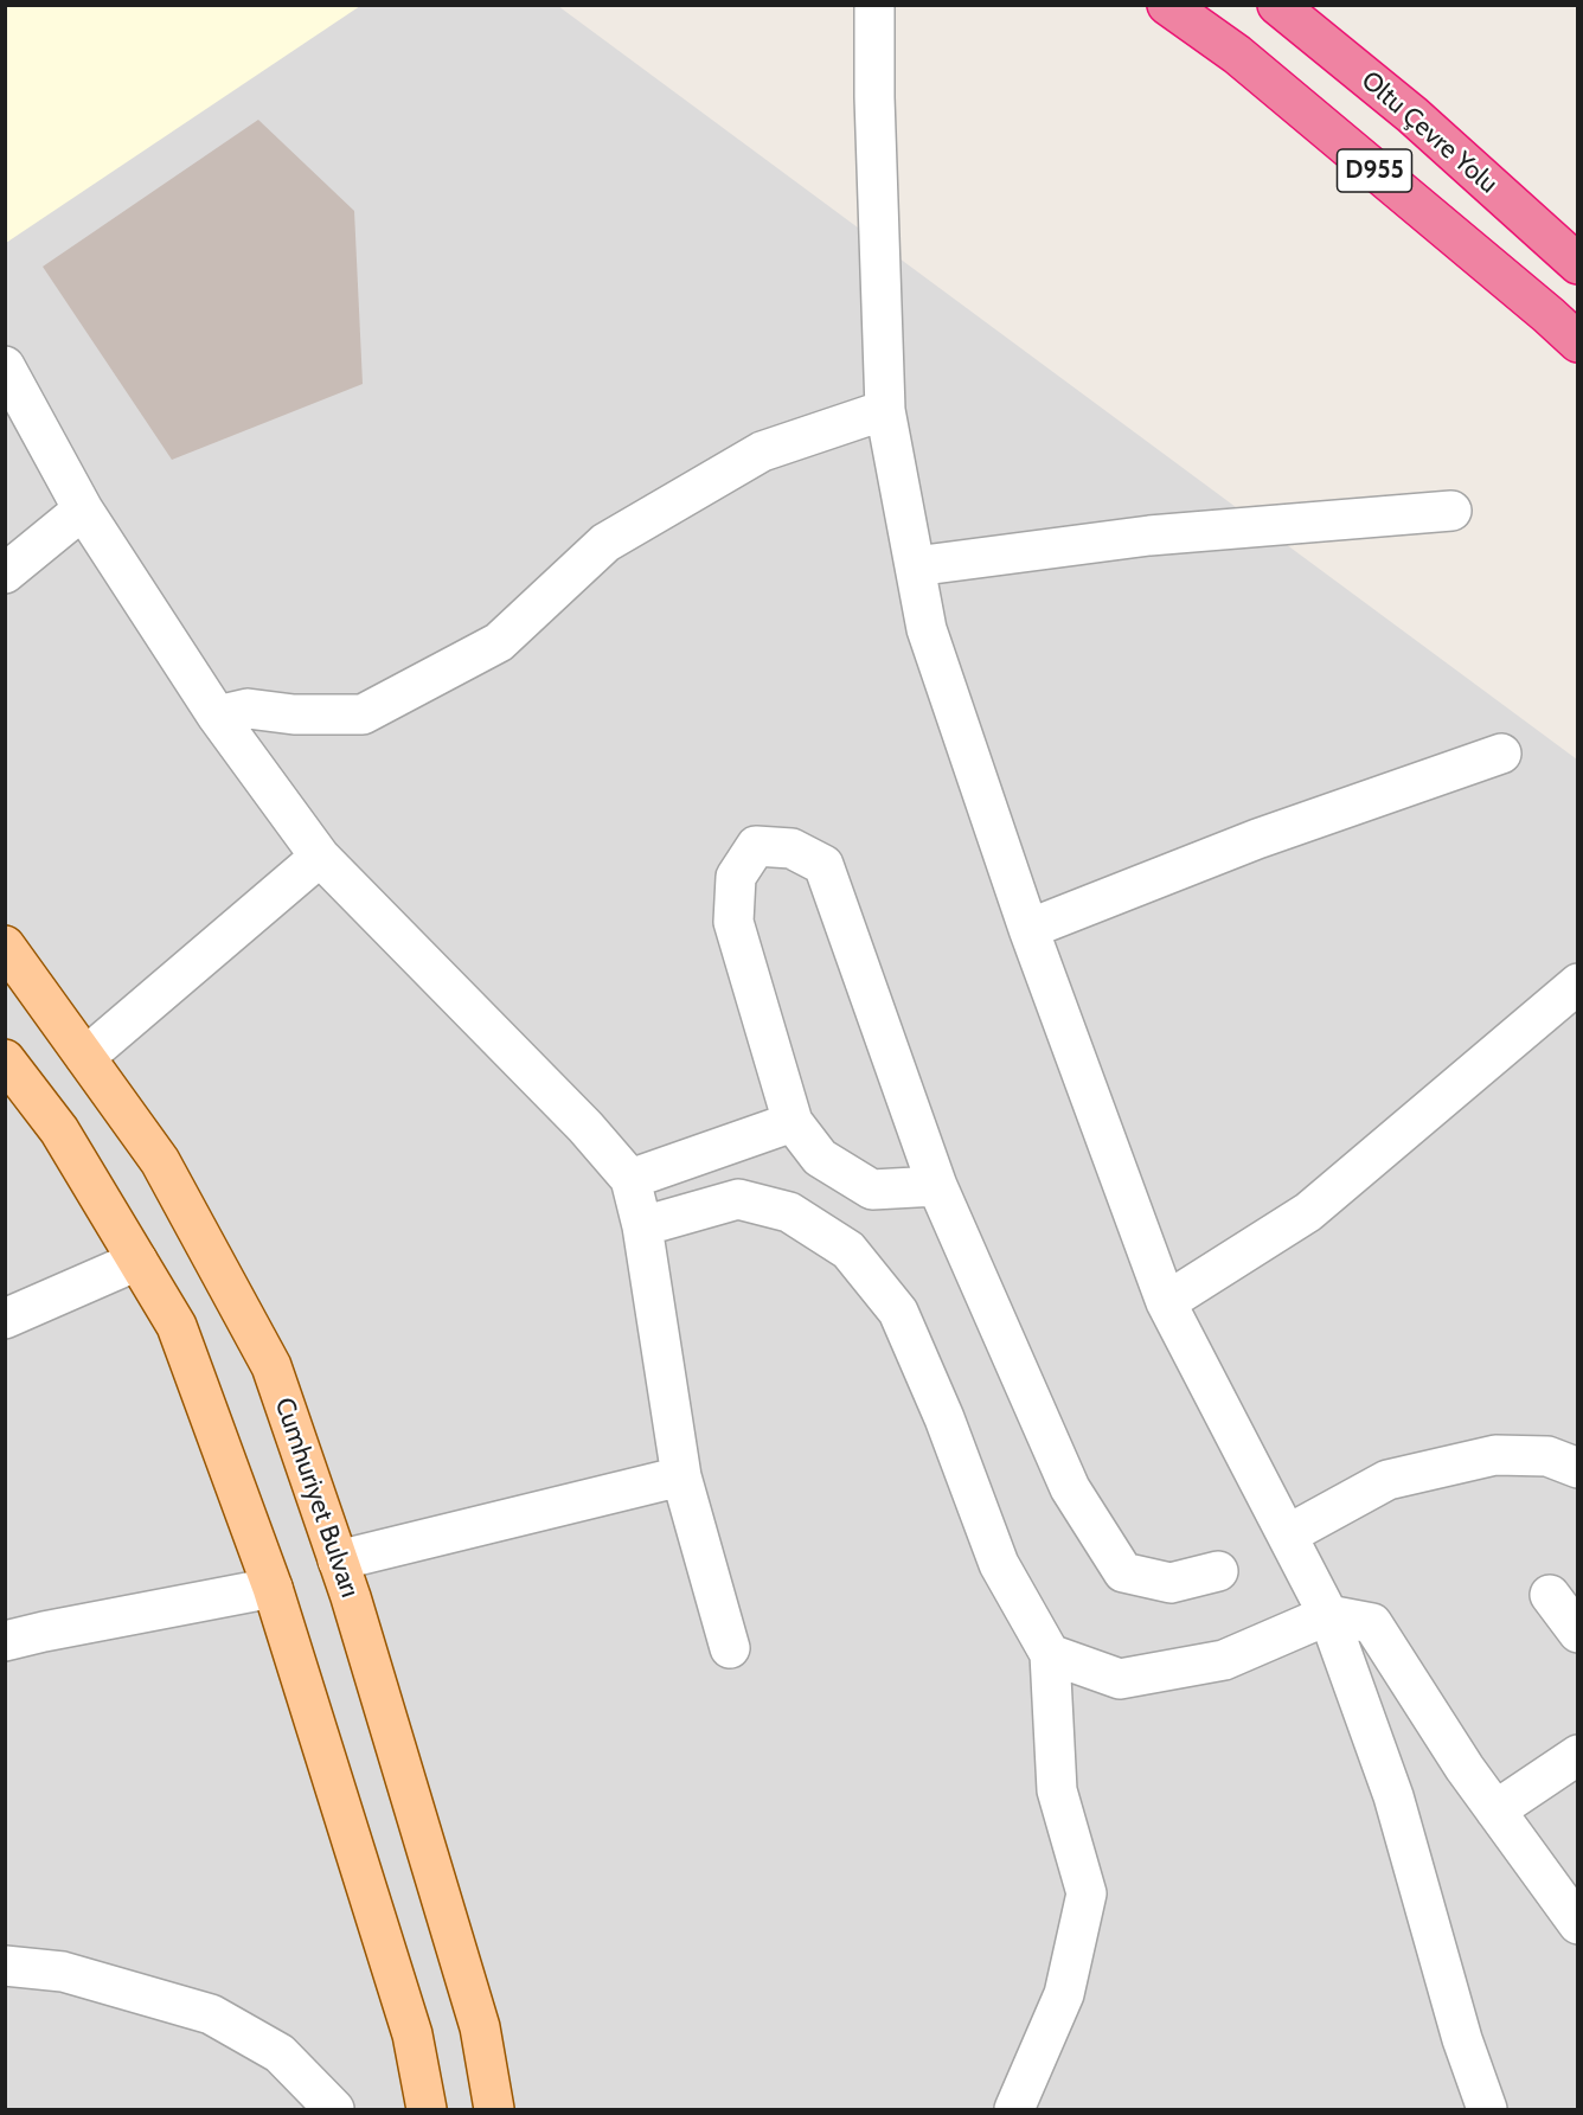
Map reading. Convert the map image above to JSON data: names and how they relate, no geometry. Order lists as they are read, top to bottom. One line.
{"streets":{"highway":["Oltu Çevre Yolu","D955"],"main road":["Cumhuriyet Bulvarı"]}}
